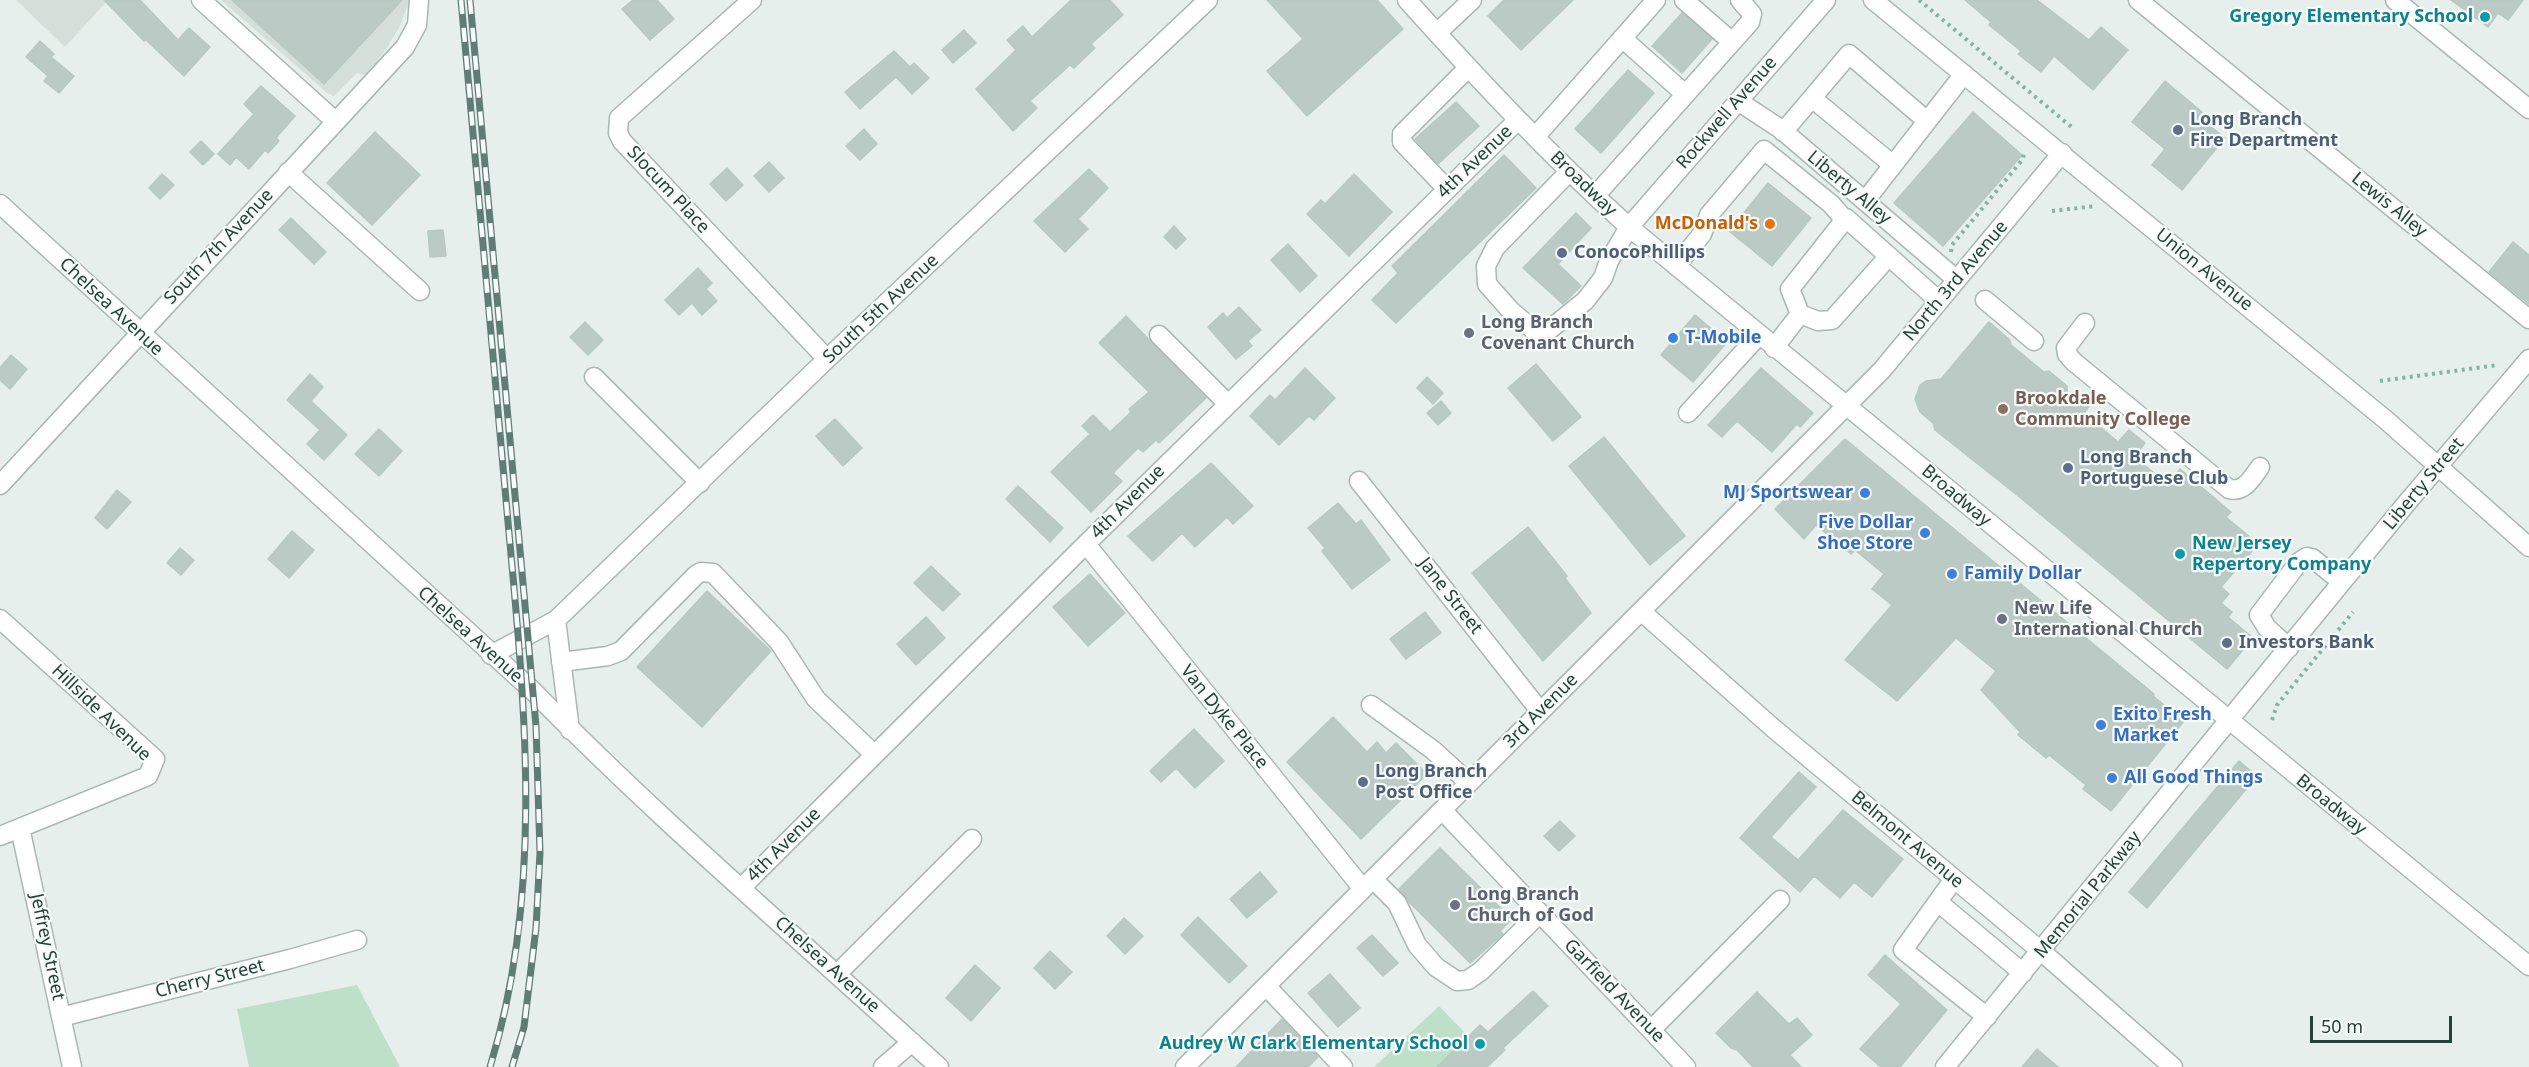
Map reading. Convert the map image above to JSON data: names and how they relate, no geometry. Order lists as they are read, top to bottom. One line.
{"streets":{"street":["Rockwell Avenue","4th Avenue","Broadway","Liberty Alley","Slocum Place","Lewis Alley","South 7th Avenue","Union Avenue","North 3rd Avenue","Chelsea Avenue","South 5th Avenue","Liberty Street","Jane Street","3rd Avenue","Hillside Avenue","Van Dyke Place","Belmont Avenue","Memorial Parkway","Jeffrey Street","Cherry Street","Garfield Avenue"]},"crossings":[["Rockwell Avenue","Broadway"],["Rockwell Avenue","Liberty Alley"],["4th Avenue","Broadway"],["4th Avenue","Chelsea Avenue"],["4th Avenue","Van Dyke Place"],["Broadway","North 3rd Avenue"],["Broadway","Liberty Street"],["Broadway","3rd Avenue"],["Broadway","Memorial Parkway"],["Liberty Alley","North 3rd Avenue"],["Slocum Place","South 5th Avenue"],["South 7th Avenue","Chelsea Avenue"],["Union Avenue","North 3rd Avenue"],["Union Avenue","Liberty Street"],["North 3rd Avenue","3rd Avenue"],["Chelsea Avenue","South 5th Avenue"],["Liberty Street","Memorial Parkway"],["Jane Street","3rd Avenue"],["3rd Avenue","Van Dyke Place"],["3rd Avenue","Belmont Avenue"],["3rd Avenue","Garfield Avenue"],["Hillside Avenue","Jeffrey Street"],["Van Dyke Place","Garfield Avenue"],["Belmont Avenue","Memorial Parkway"],["Jeffrey Street","Cherry Street"]],"places":["Gregory Elementary School","Long Branch Fire Department","McDonald's","ConocoPhillips","Long Branch Covenant Church","T-Mobile","Brookdale Community College","Long Branch Portuguese Club","MJ Sportswear","Five Dollar Shoe Store","New Jersey Repertory Company","Family Dollar","New Life International Church","Investors Bank","Exito Fresh Market","All Good Things","Long Branch Post Office","Long Branch Church of God","Audrey W Clark Elementary School"],"scale_bar":"50 m"}
